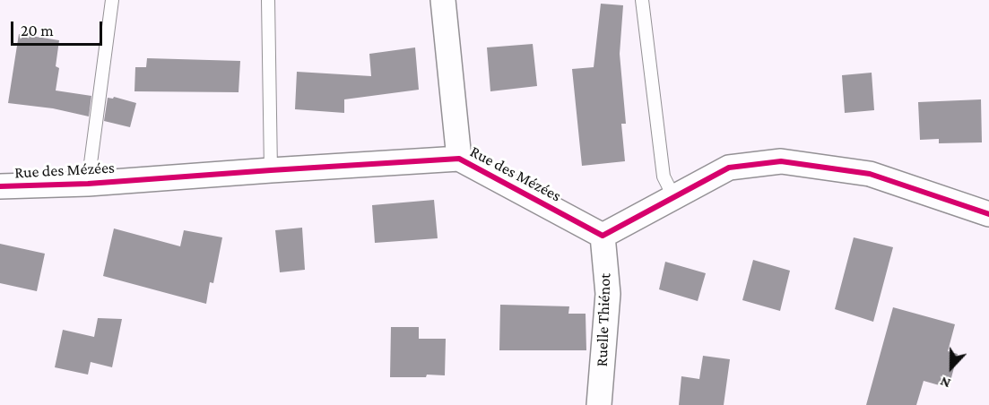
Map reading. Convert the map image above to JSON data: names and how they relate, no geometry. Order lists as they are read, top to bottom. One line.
{"streets":{"street":["Rue des Mézées","Ruelle Thiénot"]},"crossings":[["Rue des Mézées","Ruelle Thiénot"]],"scale_bar":"20 m","north":"bottom"}
